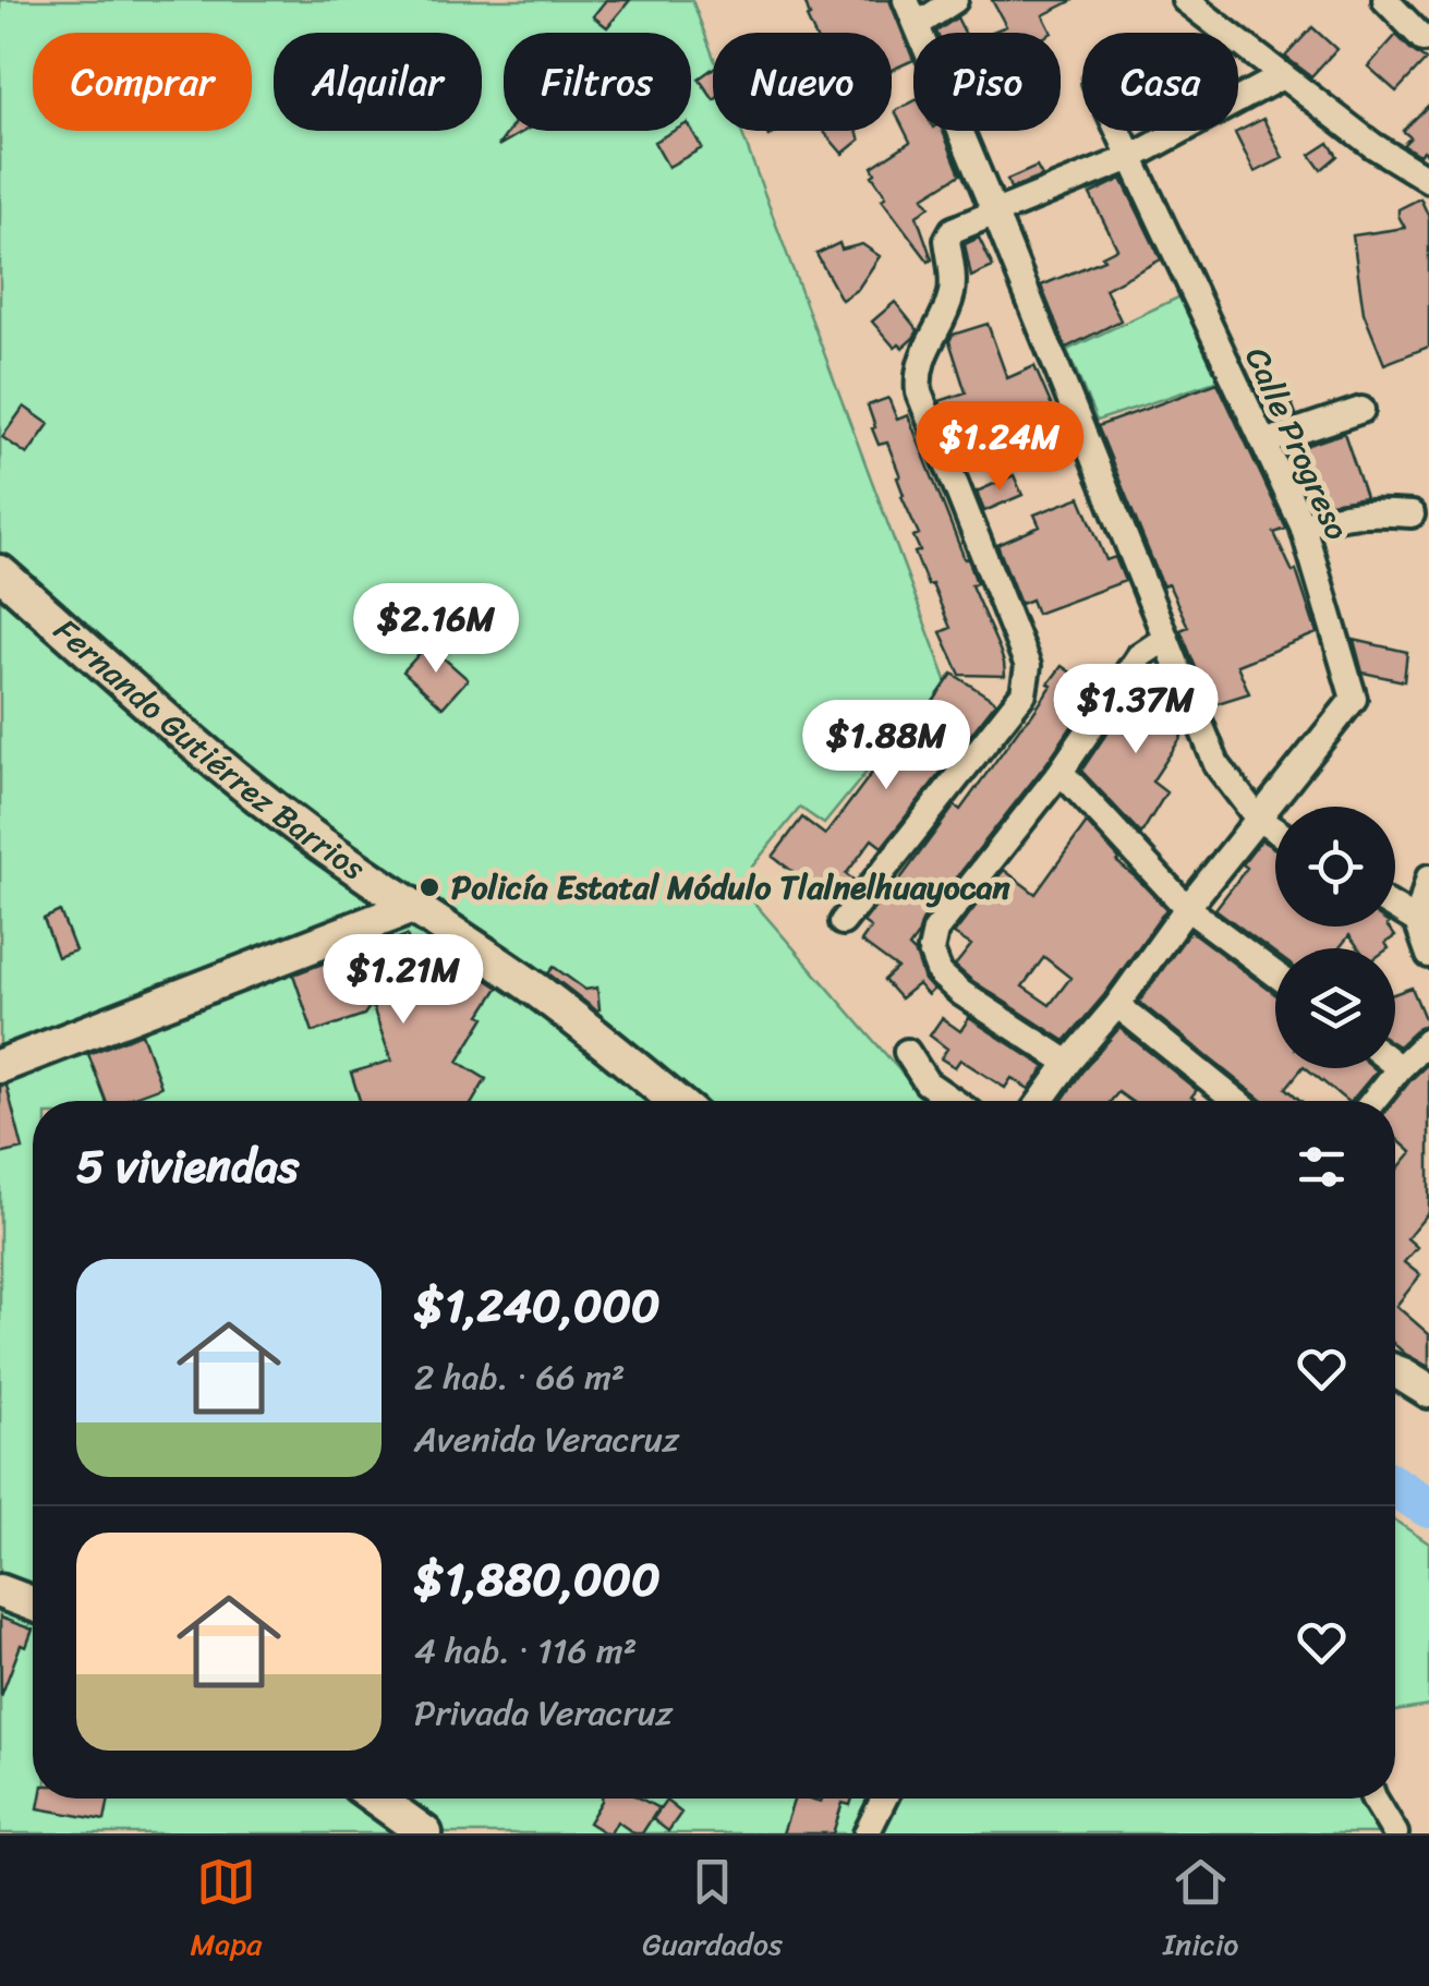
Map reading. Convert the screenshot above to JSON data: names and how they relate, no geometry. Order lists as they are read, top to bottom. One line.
{"streets":{"main road":["Fernando Gutiérrez Barrios"],"street":["Calle Progreso"]},"places":["Policía Estatal Módulo Tlalnelhuayocan"],"page":{"chip":["Comprar","Alquilar","Filtros","Nuevo","Piso","Casa"],"price":["$1.24M","$2.16M","$1.37M","$1.88M","$1.21M"],"heading":"5 viviendas","list":[{"name":"$1,240,000","note":"2 hab. · 66 m² · Avenida Veracruz"},{"name":"$1,880,000","note":"4 hab. · 116 m² · Privada Veracruz"}],"tabs":["Mapa","Guardados","Inicio"]}}
